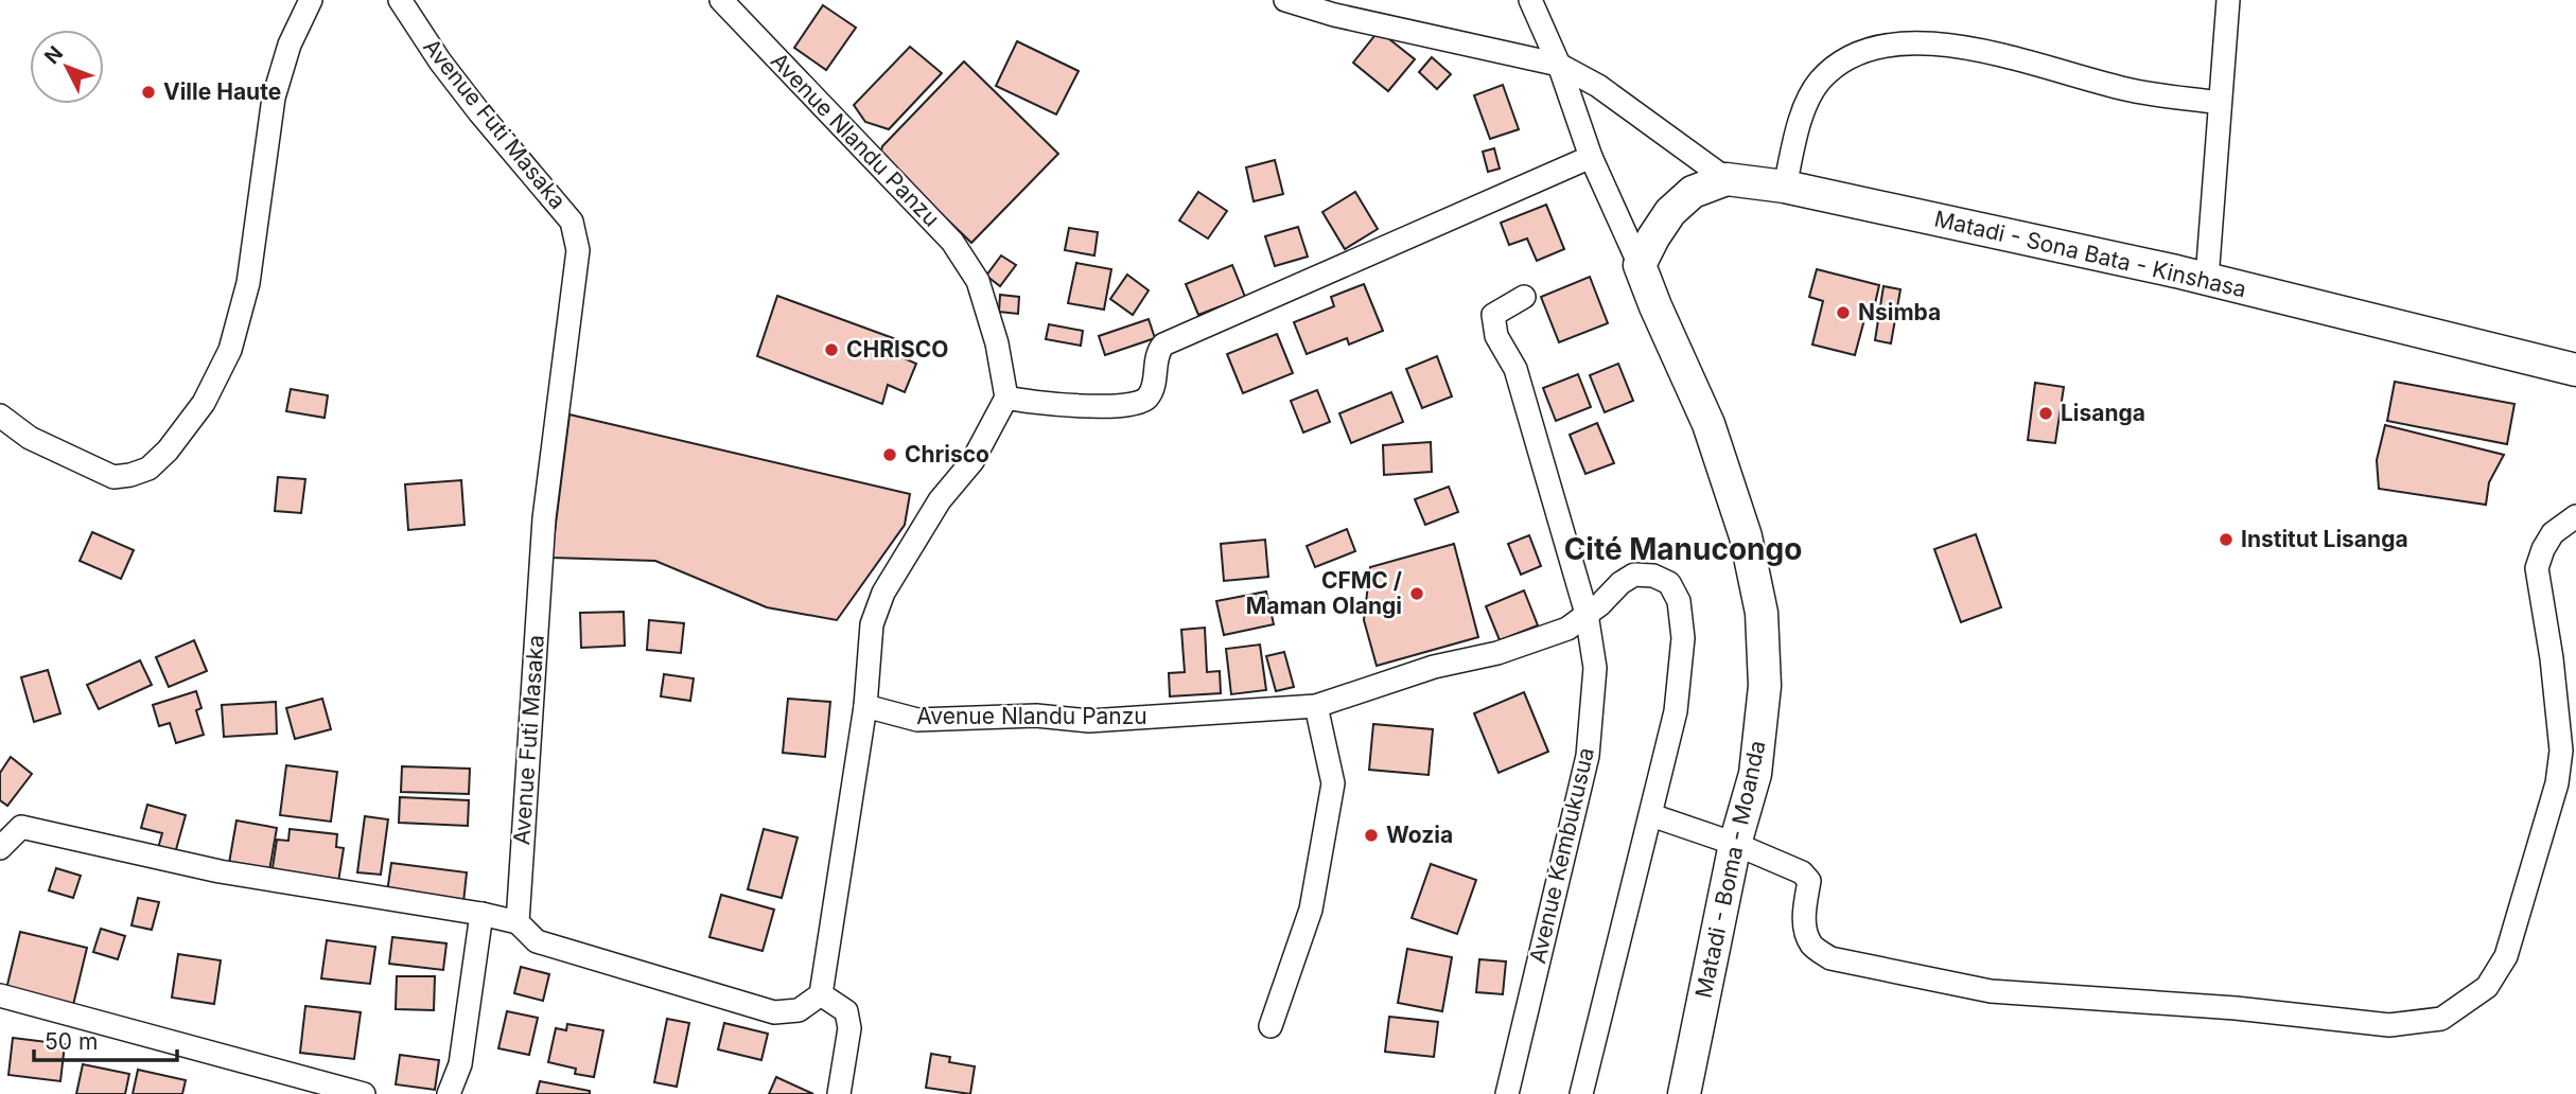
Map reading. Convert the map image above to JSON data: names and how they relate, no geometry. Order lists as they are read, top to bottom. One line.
{"streets":{"highway":["Matadi - Sona Bata - Kinshasa","Matadi - Boma - Moanda"],"street":["Avenue Futi Masaka","Avenue Nlandu Panzu","Avenue Kembukusua"]},"crossings":[["Avenue Nlandu Panzu","Avenue Kembukusua"],["Matadi - Sona Bata - Kinshasa","Matadi - Boma - Moanda"]],"districts":["Cité Manucongo"],"places":["Ville Haute","Nsimba","CHRISCO","Lisanga","Chrisco","Institut Lisanga","CFMC / Maman Olangi","Wozia"],"scale_bar":"50 m","north":"top left"}
